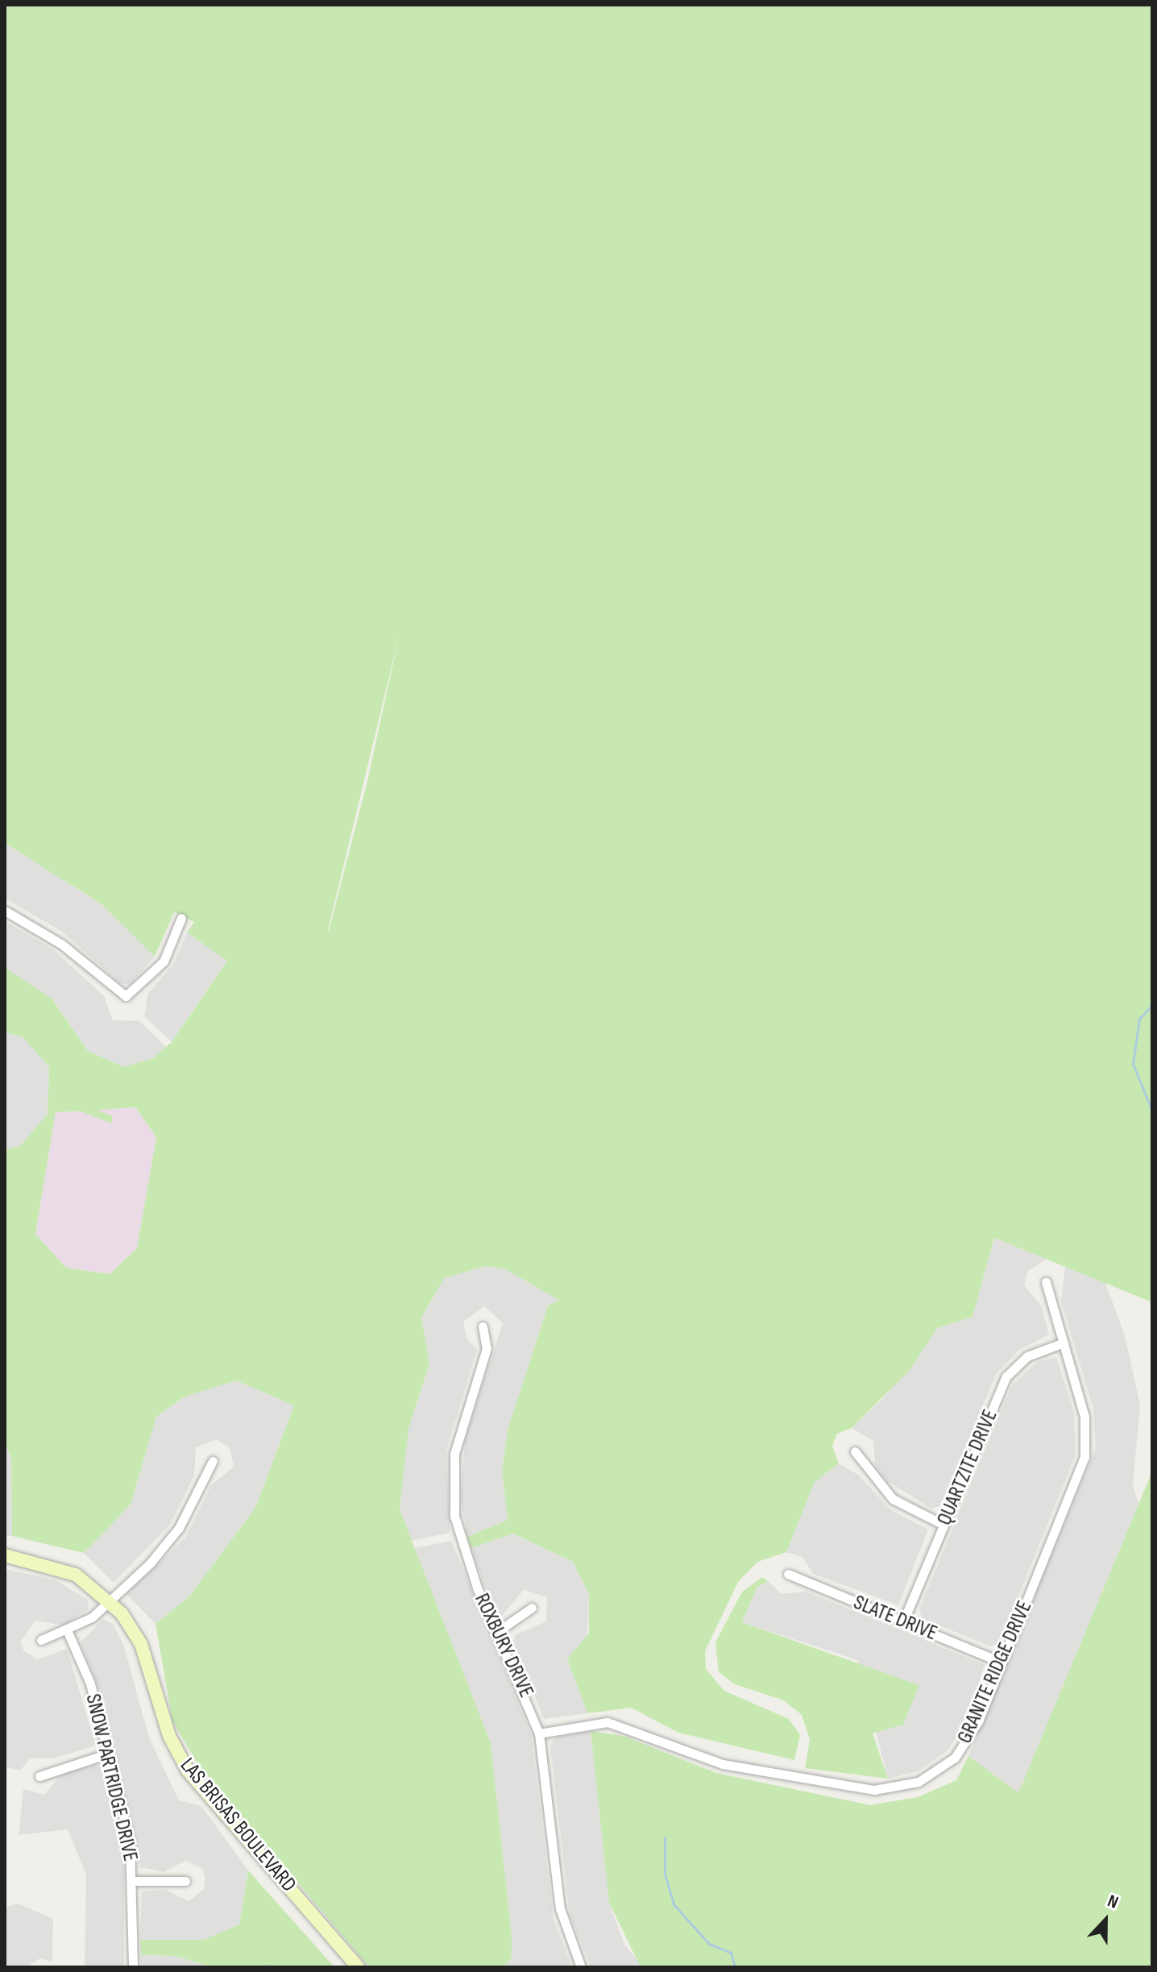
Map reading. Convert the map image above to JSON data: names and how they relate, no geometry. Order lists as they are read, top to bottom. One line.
{"streets":{"street":["QUARTZITE DRIVE","SLATE DRIVE","ROXBURY DRIVE","GRANITE RIDGE DRIVE","SNOW PARTRIDGE DRIVE","LAS BRISAS BOULEVARD"]},"crossings":[["QUARTZITE DRIVE","SLATE DRIVE"],["QUARTZITE DRIVE","GRANITE RIDGE DRIVE"],["SLATE DRIVE","GRANITE RIDGE DRIVE"],["ROXBURY DRIVE","GRANITE RIDGE DRIVE"]],"north":"top"}
